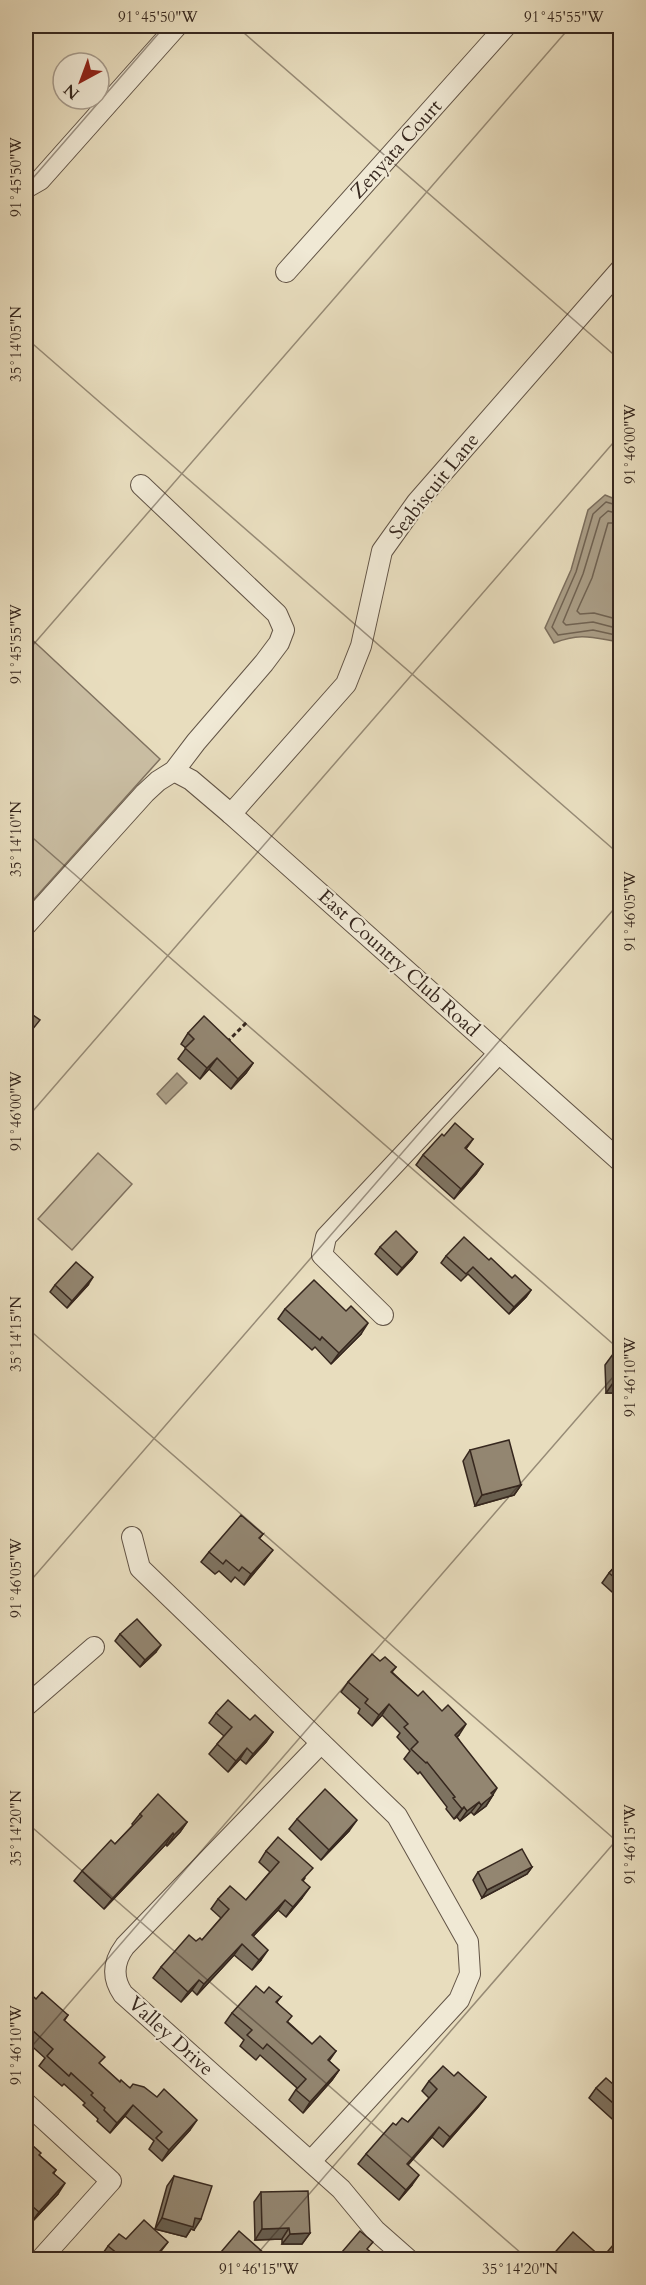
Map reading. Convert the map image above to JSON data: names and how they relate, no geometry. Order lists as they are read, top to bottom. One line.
{"streets":{"street":["Zenyata Court","Seabiscuit Lane","East Country Club Road","Valley Drive"]},"crossings":[["Seabiscuit Lane","East Country Club Road"]],"north":"bottom left","coordinates":["91°45'50\"W","91°45'55\"W","35°14'05\"N","91°46'00\"W","35°14'10\"N","91°46'05\"W","35°14'15\"N","91°46'10\"W","35°14'20\"N","91°46'15\"W"]}
